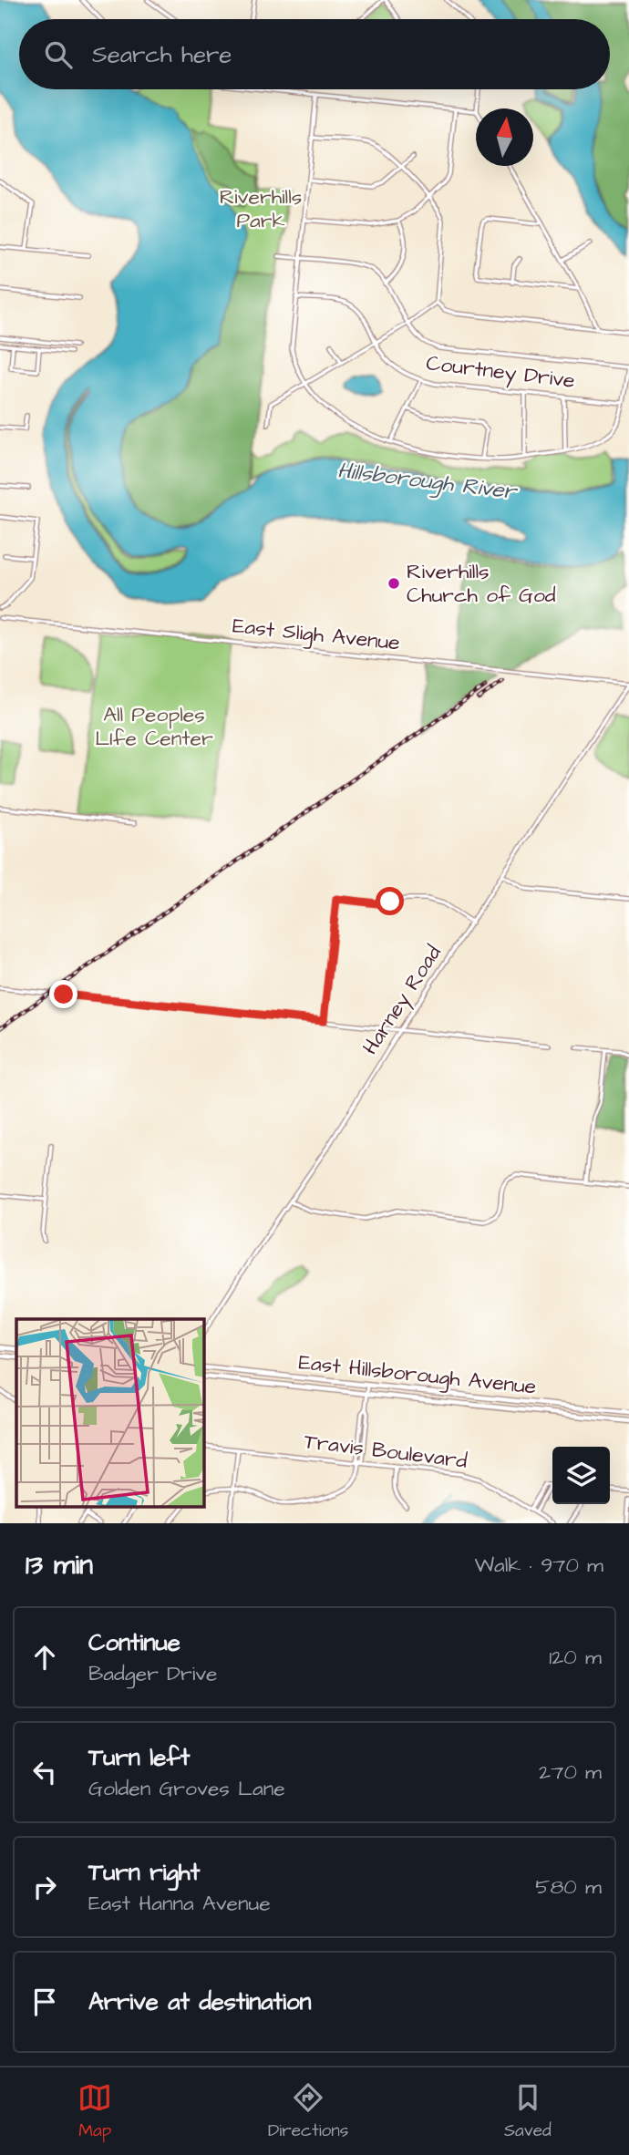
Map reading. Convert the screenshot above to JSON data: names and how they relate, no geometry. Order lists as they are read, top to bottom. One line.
{"streets":{"main road":["East Hillsborough Avenue"],"street":["Courtney Drive","East Sligh Avenue","Harney Road","Travis Boulevard"]},"crossings":[["East Sligh Avenue","Harney Road"]],"water":["Hillsborough River"],"parks":["Riverhills Park","All Peoples LIfe Center"],"places":["Riverhills Church of God"],"north":"top","page":{"search":"Search here","heading":["13 min","Walk · 970 m"],"list":[["Continue","Badger Drive","120 m"],["Turn left","Golden Groves Lane","270 m"],["Turn right","East Hanna Avenue","580 m"],"Arrive at destination"],"nav":["Map","Directions","Saved"]}}
